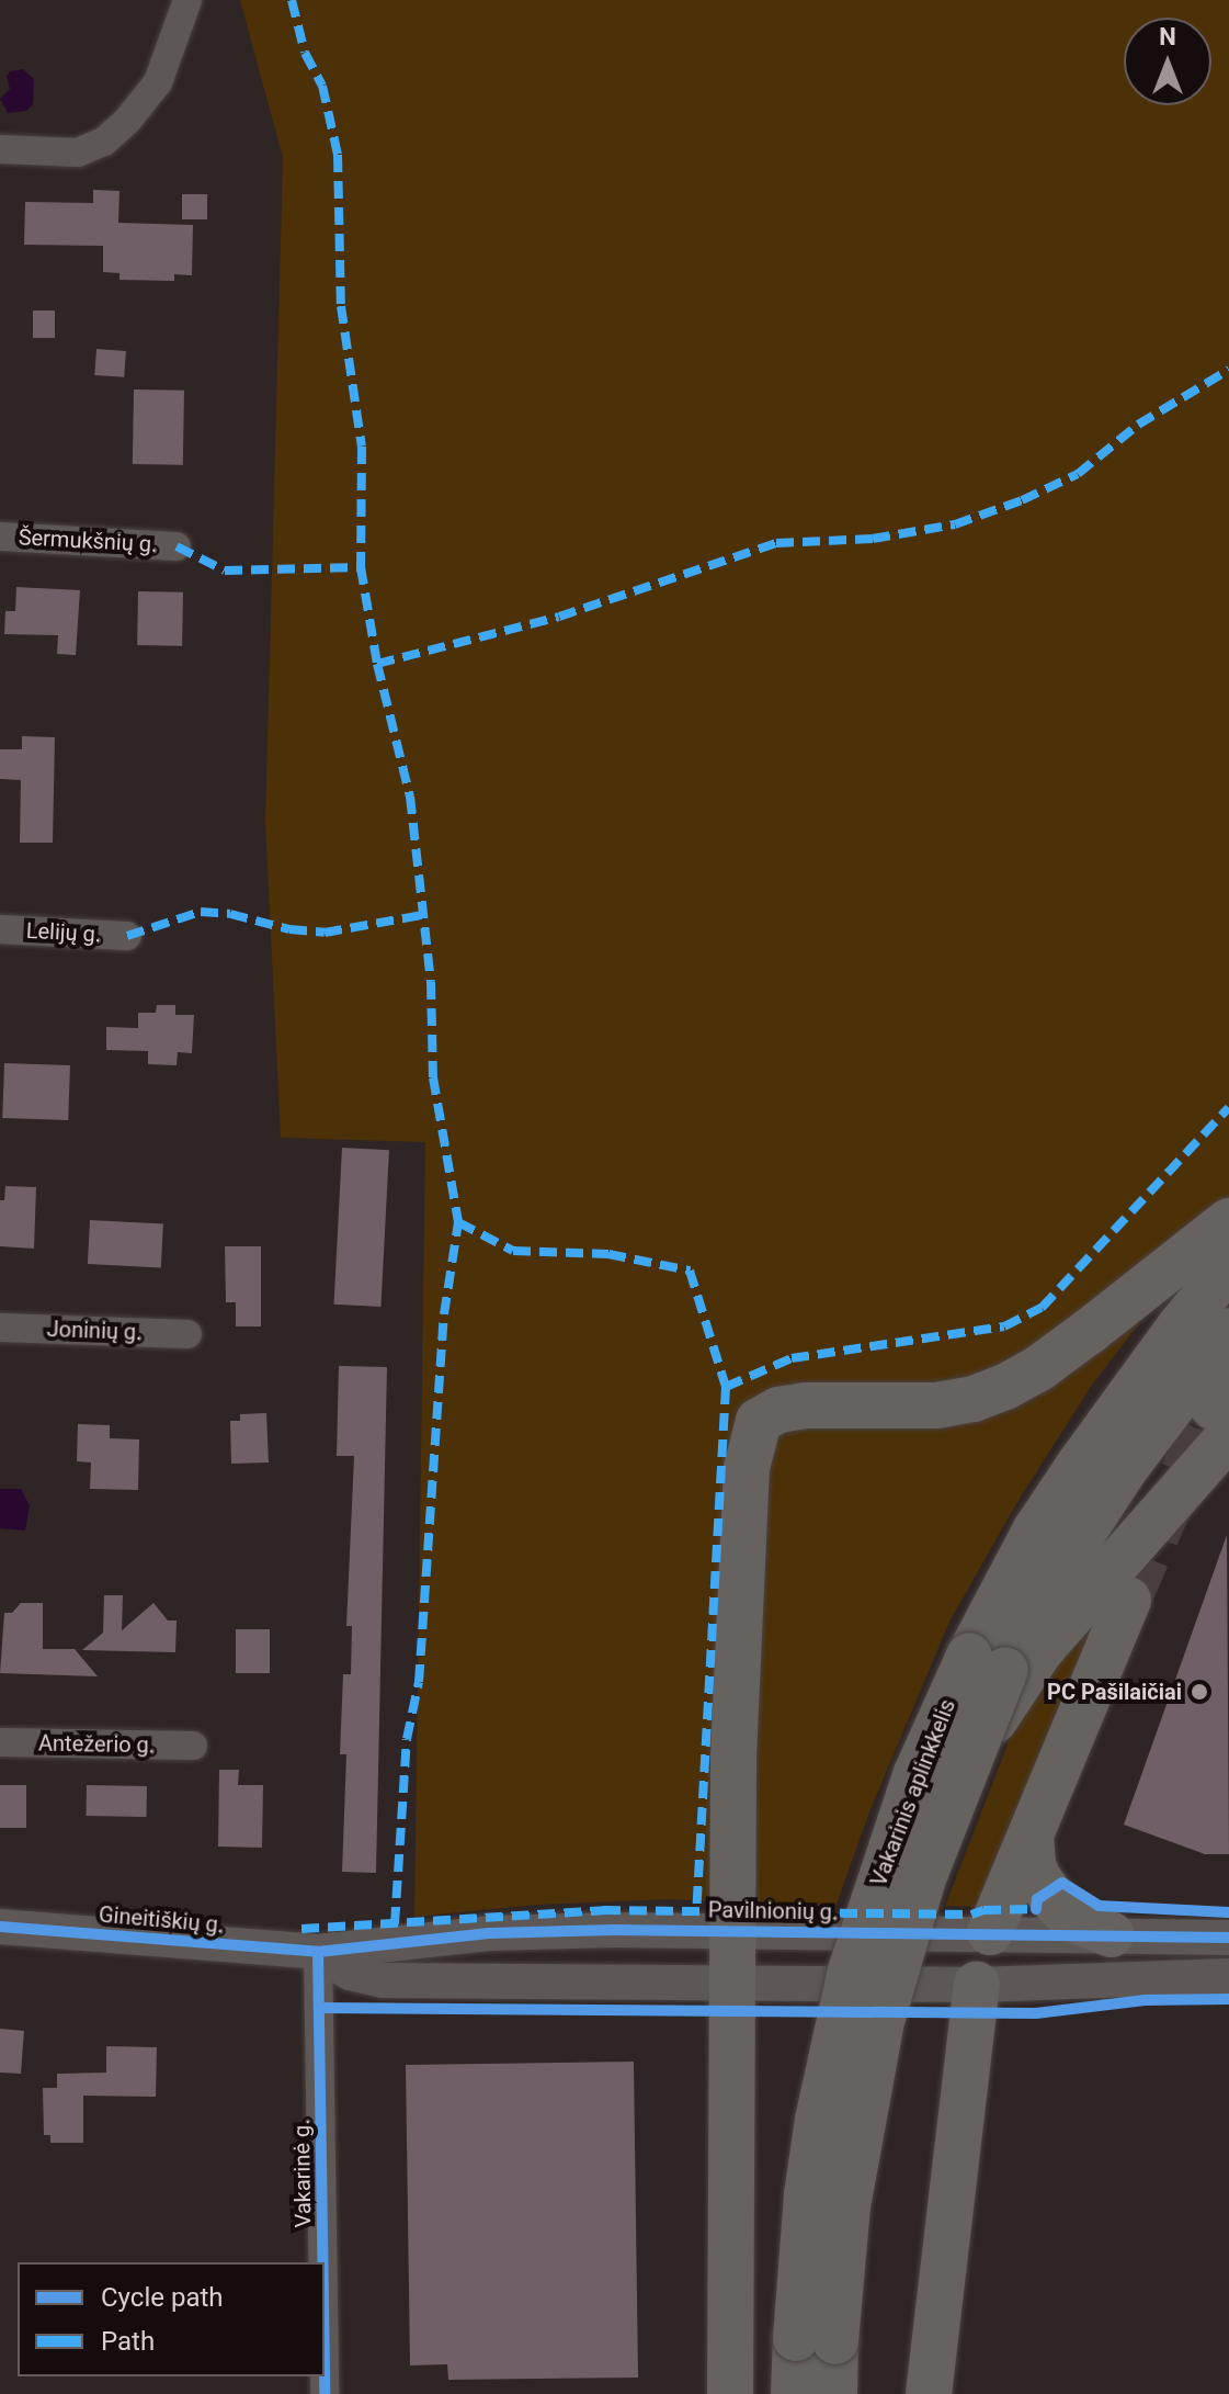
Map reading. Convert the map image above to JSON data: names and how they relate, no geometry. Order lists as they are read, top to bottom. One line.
{"streets":{"highway":["Vakarinis aplinkkelis"],"street":["Šermukšnių g.","Lelijų g.","Joninių g.","Antežerio g.","Pavilnionių g.","Gineitiškių g.","Vakarinė g."]},"crossings":[["Pavilnionių g.","Gineitiškių g."],["Pavilnionių g.","Vakarinė g."],["Gineitiškių g.","Vakarinė g."]],"places":["PC Pašilaičiai"],"legend":["Cycle path","Path"],"north":"top"}
